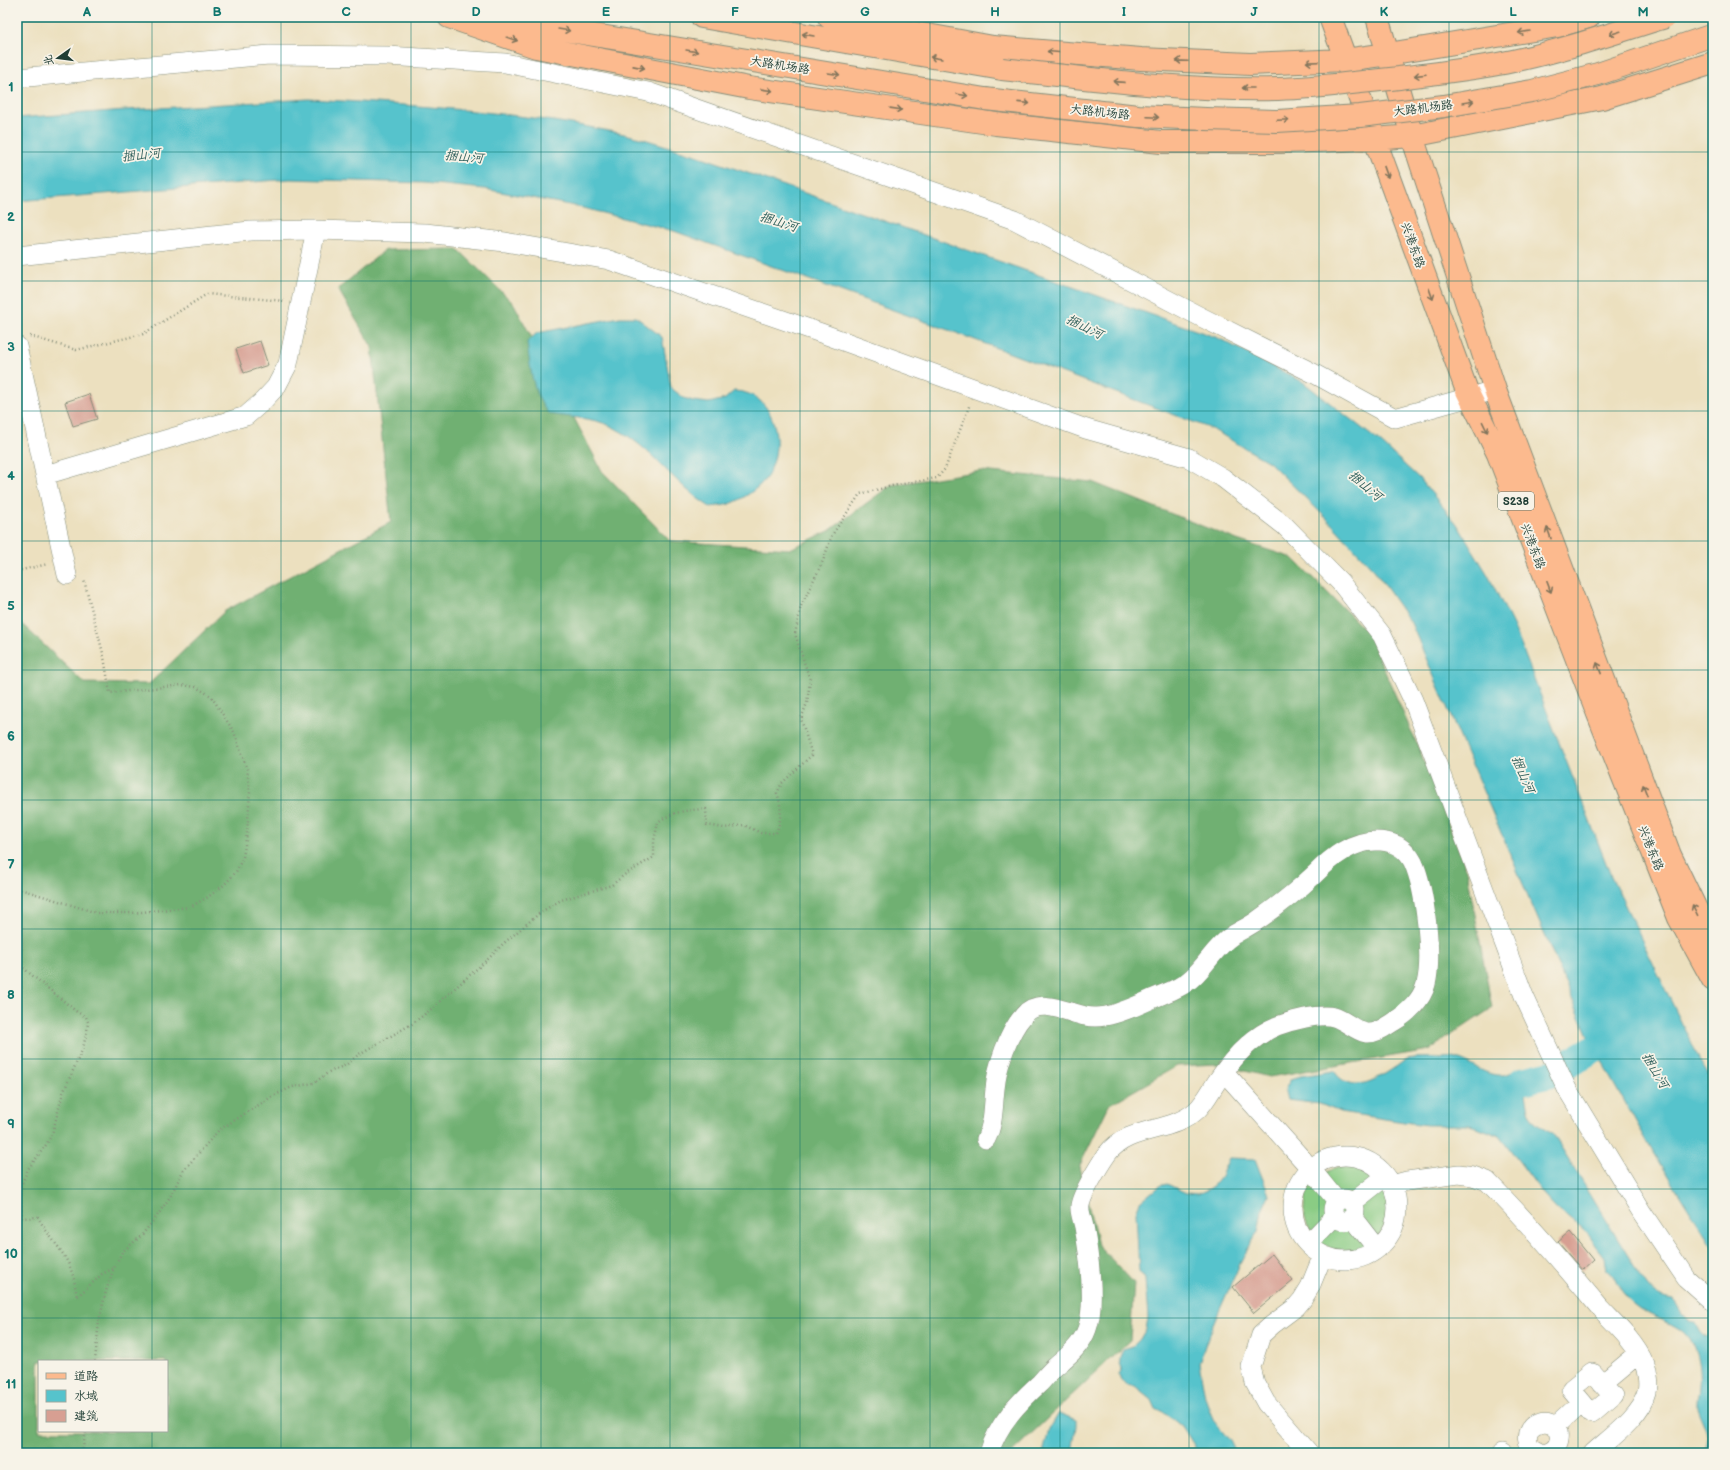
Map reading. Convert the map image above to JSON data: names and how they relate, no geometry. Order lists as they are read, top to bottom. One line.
{"streets":{"main road":["大路机场路","兴港东路","S238"]},"water":["捆山河"],"legend":["道路","水域","建筑"],"north":"left","grid":{"columns":["A","B","C","D","E","F","G","H","I","J","K","L","M"],"rows":["1","2","3","4","5","6","7","8","9","10","11"]}}
